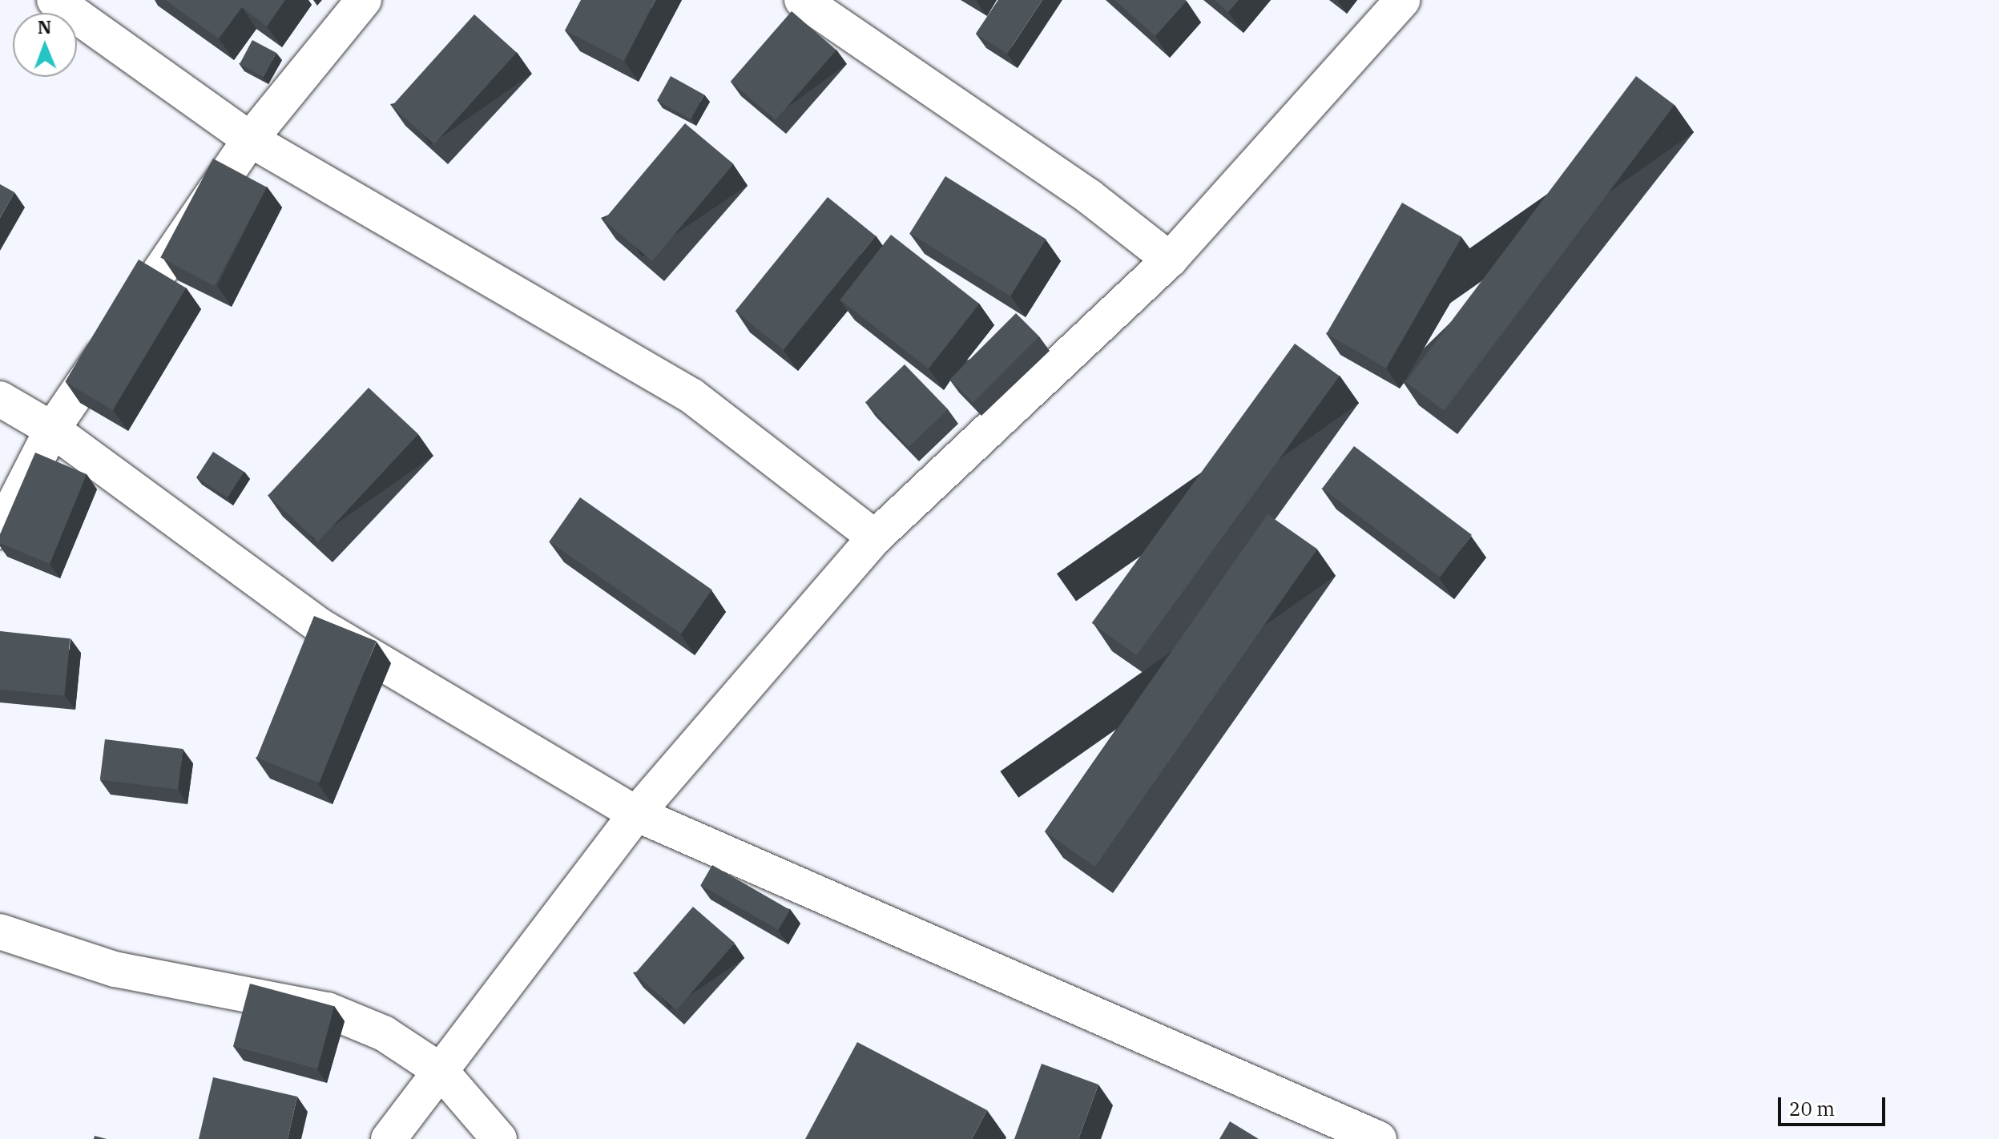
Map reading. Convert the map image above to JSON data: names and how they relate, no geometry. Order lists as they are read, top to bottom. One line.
{"scale_bar":"20 m","north":"top"}
